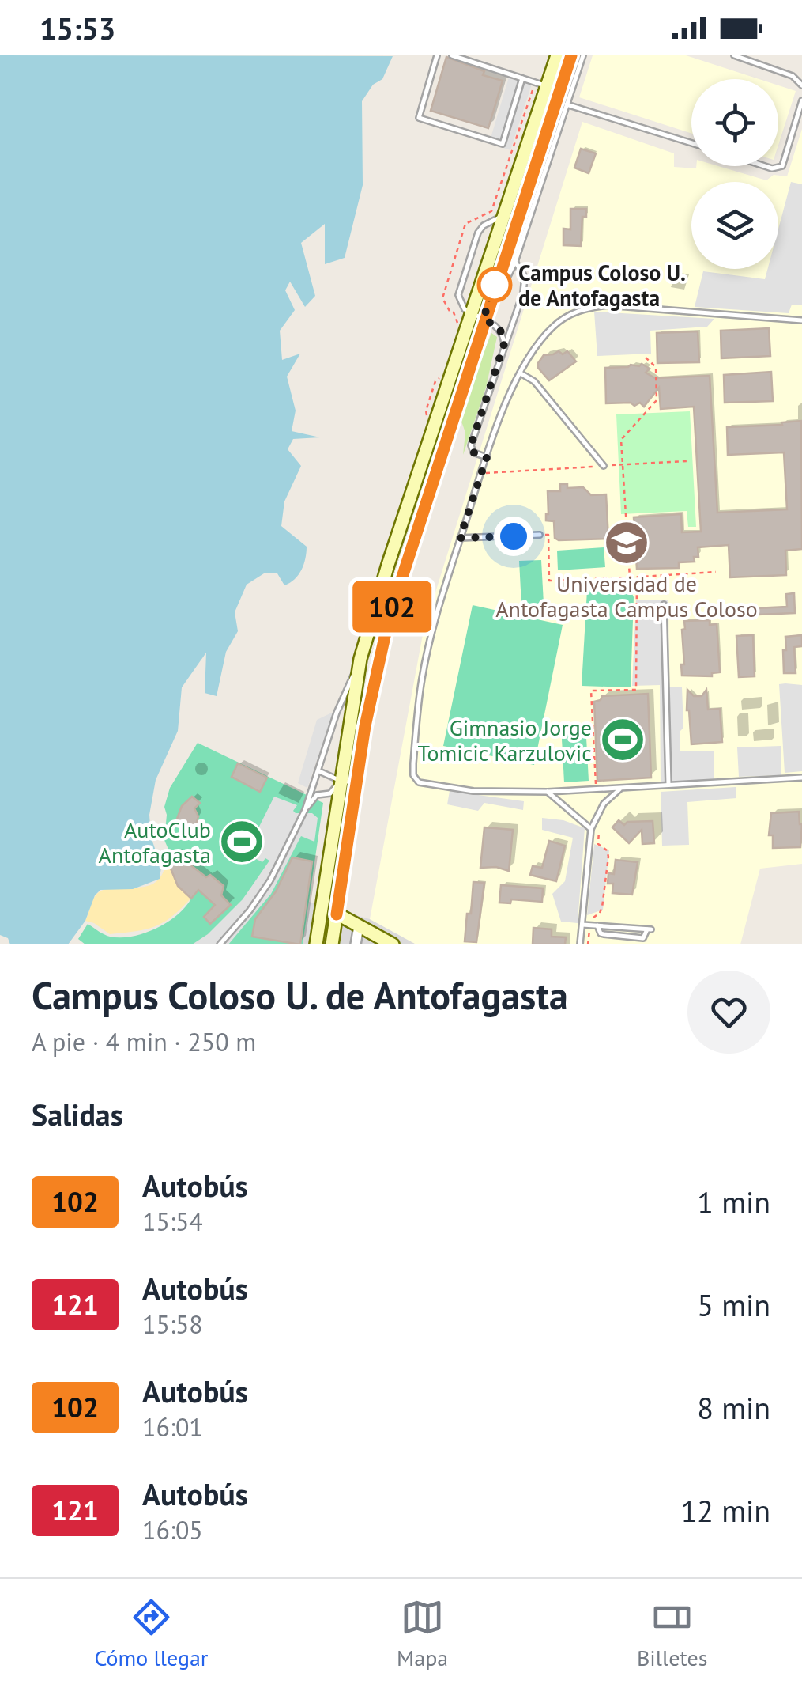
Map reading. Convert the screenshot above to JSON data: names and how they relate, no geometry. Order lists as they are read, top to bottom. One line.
{"places":{"other":["Campus Coloso U. de Antofagasta"],"school or university":["Universidad de Antofagasta Campus Coloso"],"sports":["Gimnasio Jorge Tomicic Karzulovic","AutoClub Antofagasta"]},"lines":["bus line 102"],"page":{"status":"15:53","on_map":"102","heading":[["Campus Coloso U. de Antofagasta","A pie · 4 min · 250 m"],"Salidas"],"list":[{"mark":"102","name":"Autobús","note":"15:54","value":"1 min"},{"mark":"121","name":"Autobús","note":"15:58","value":"5 min"},{"mark":"102","name":"Autobús","note":"16:01","value":"8 min"},{"mark":"121","name":"Autobús","note":"16:05","value":"12 min"}],"tabs":["Cómo llegar","Mapa","Billetes"]}}
